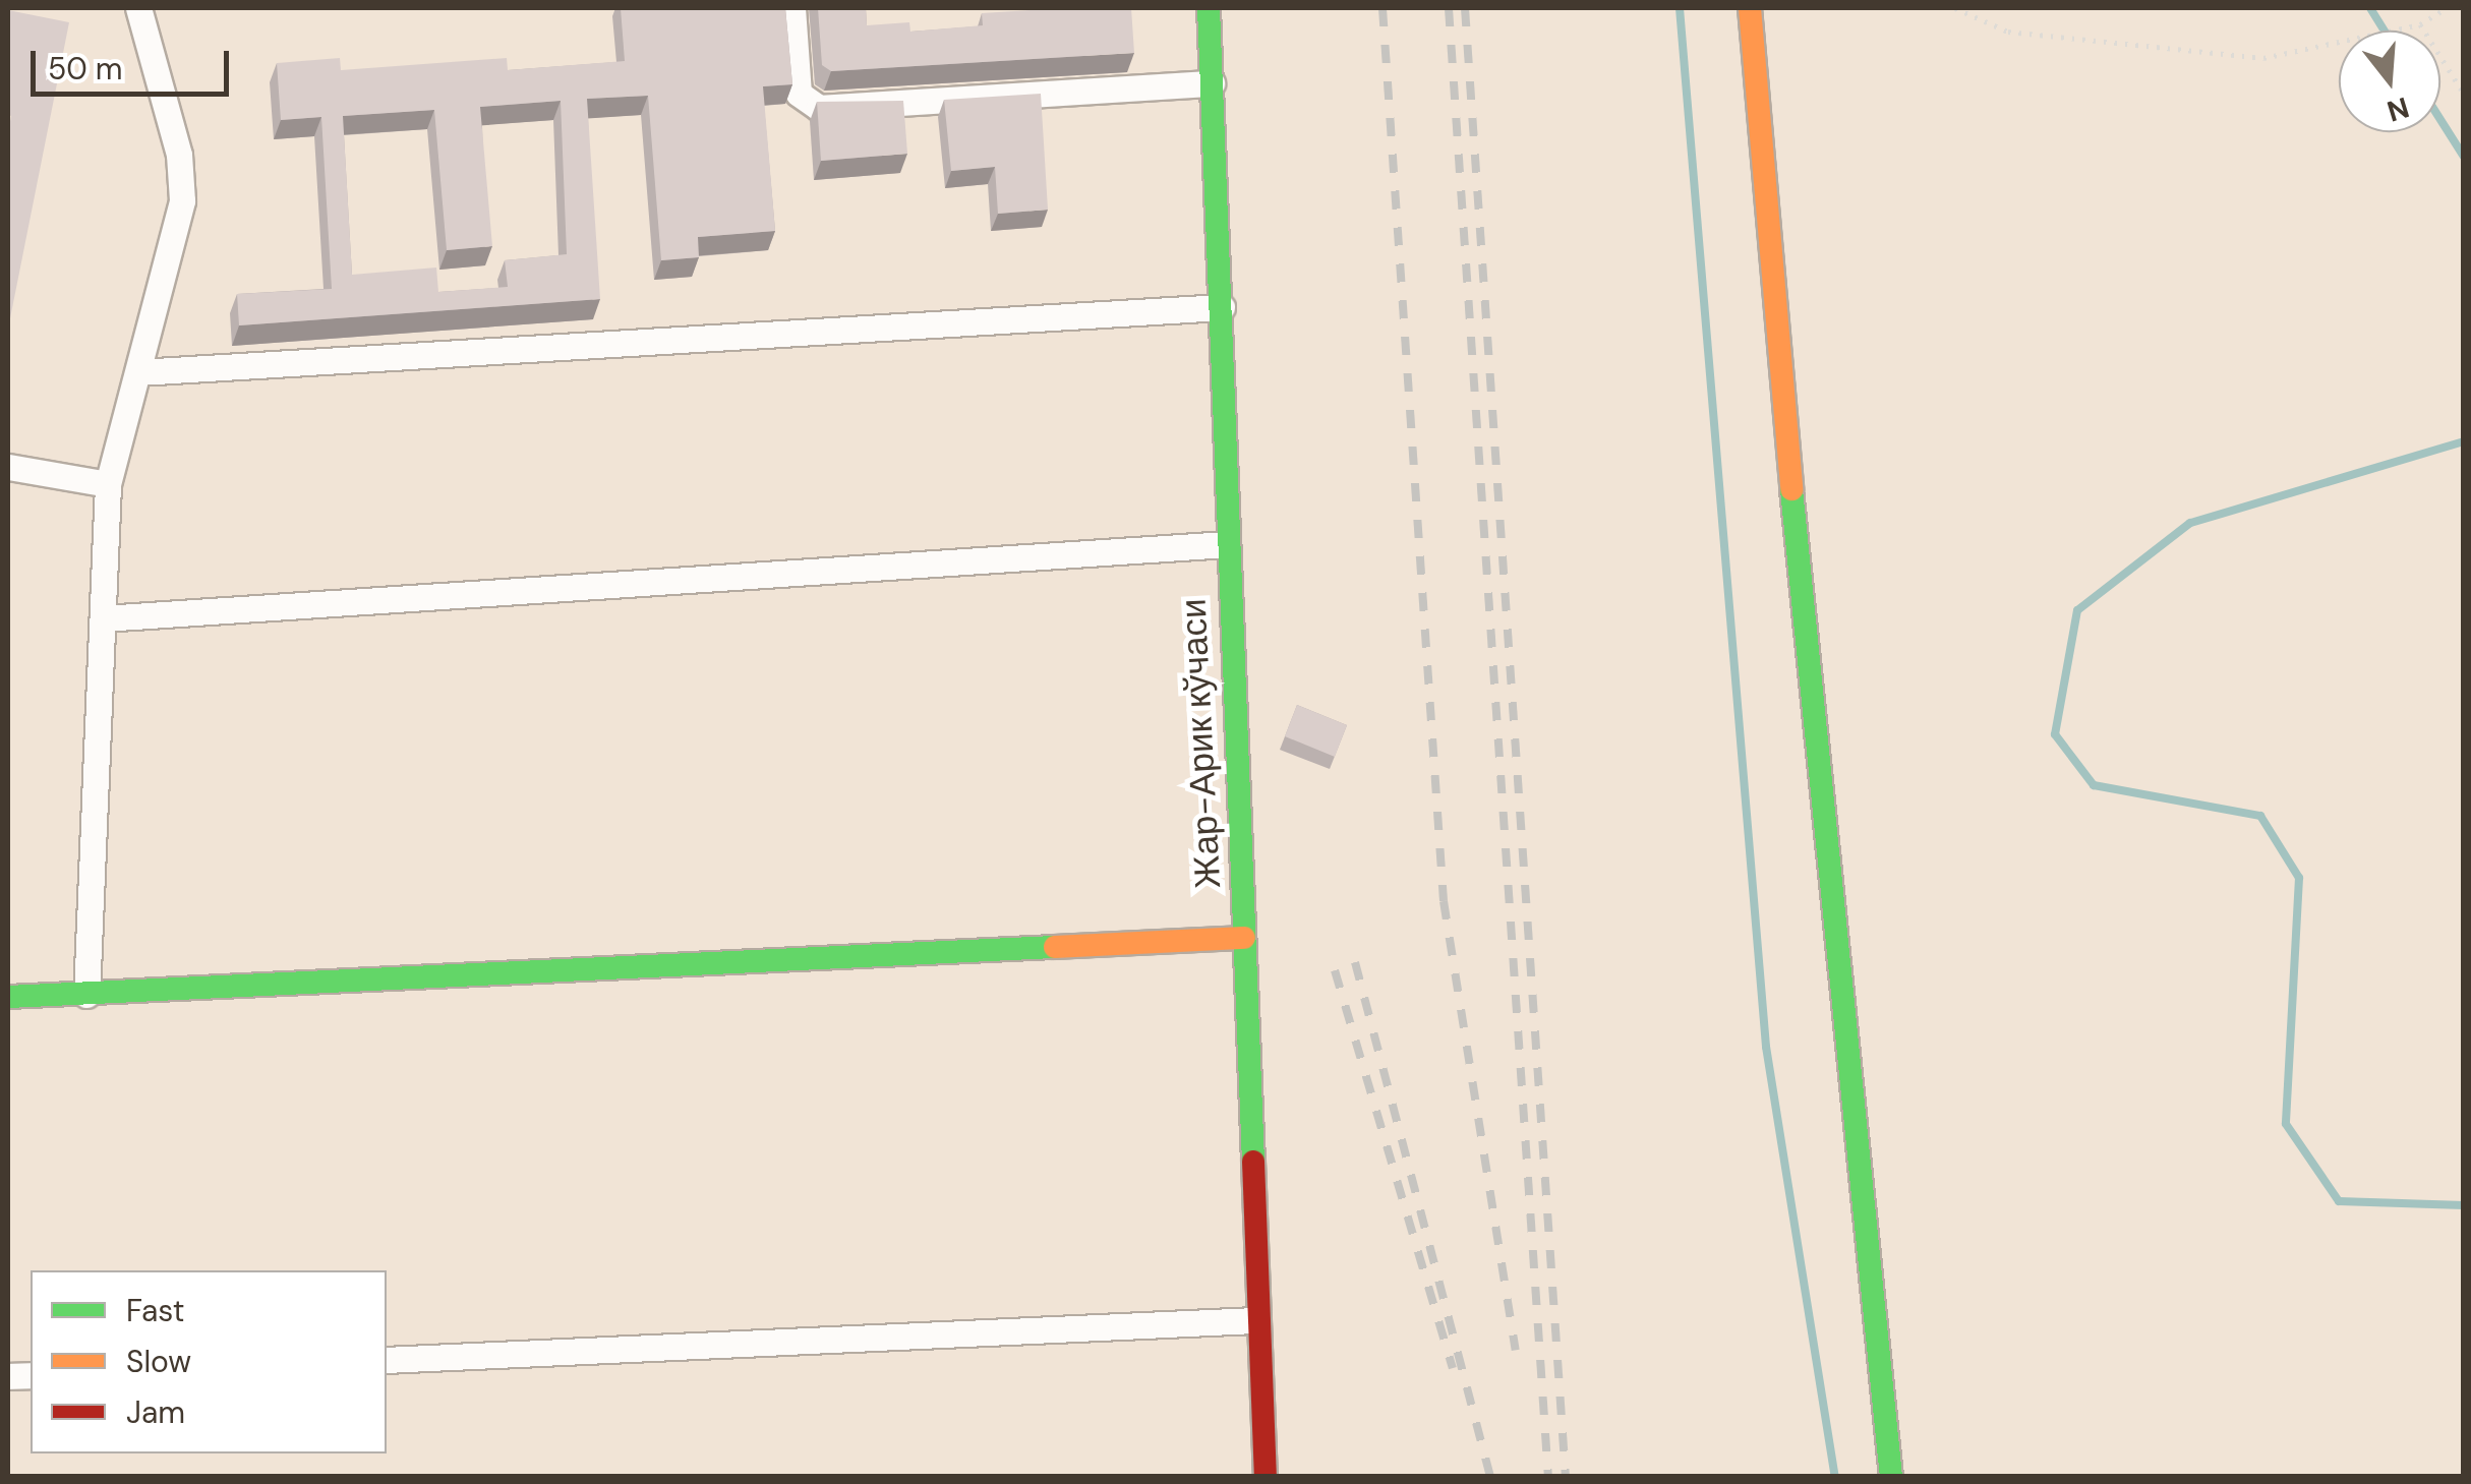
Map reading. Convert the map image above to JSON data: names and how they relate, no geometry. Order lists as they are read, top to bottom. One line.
{"streets":{"street":["Жар-Арик кўчаси"]},"legend":["Fast","Slow","Jam"],"scale_bar":"50 m","north":"bottom"}
